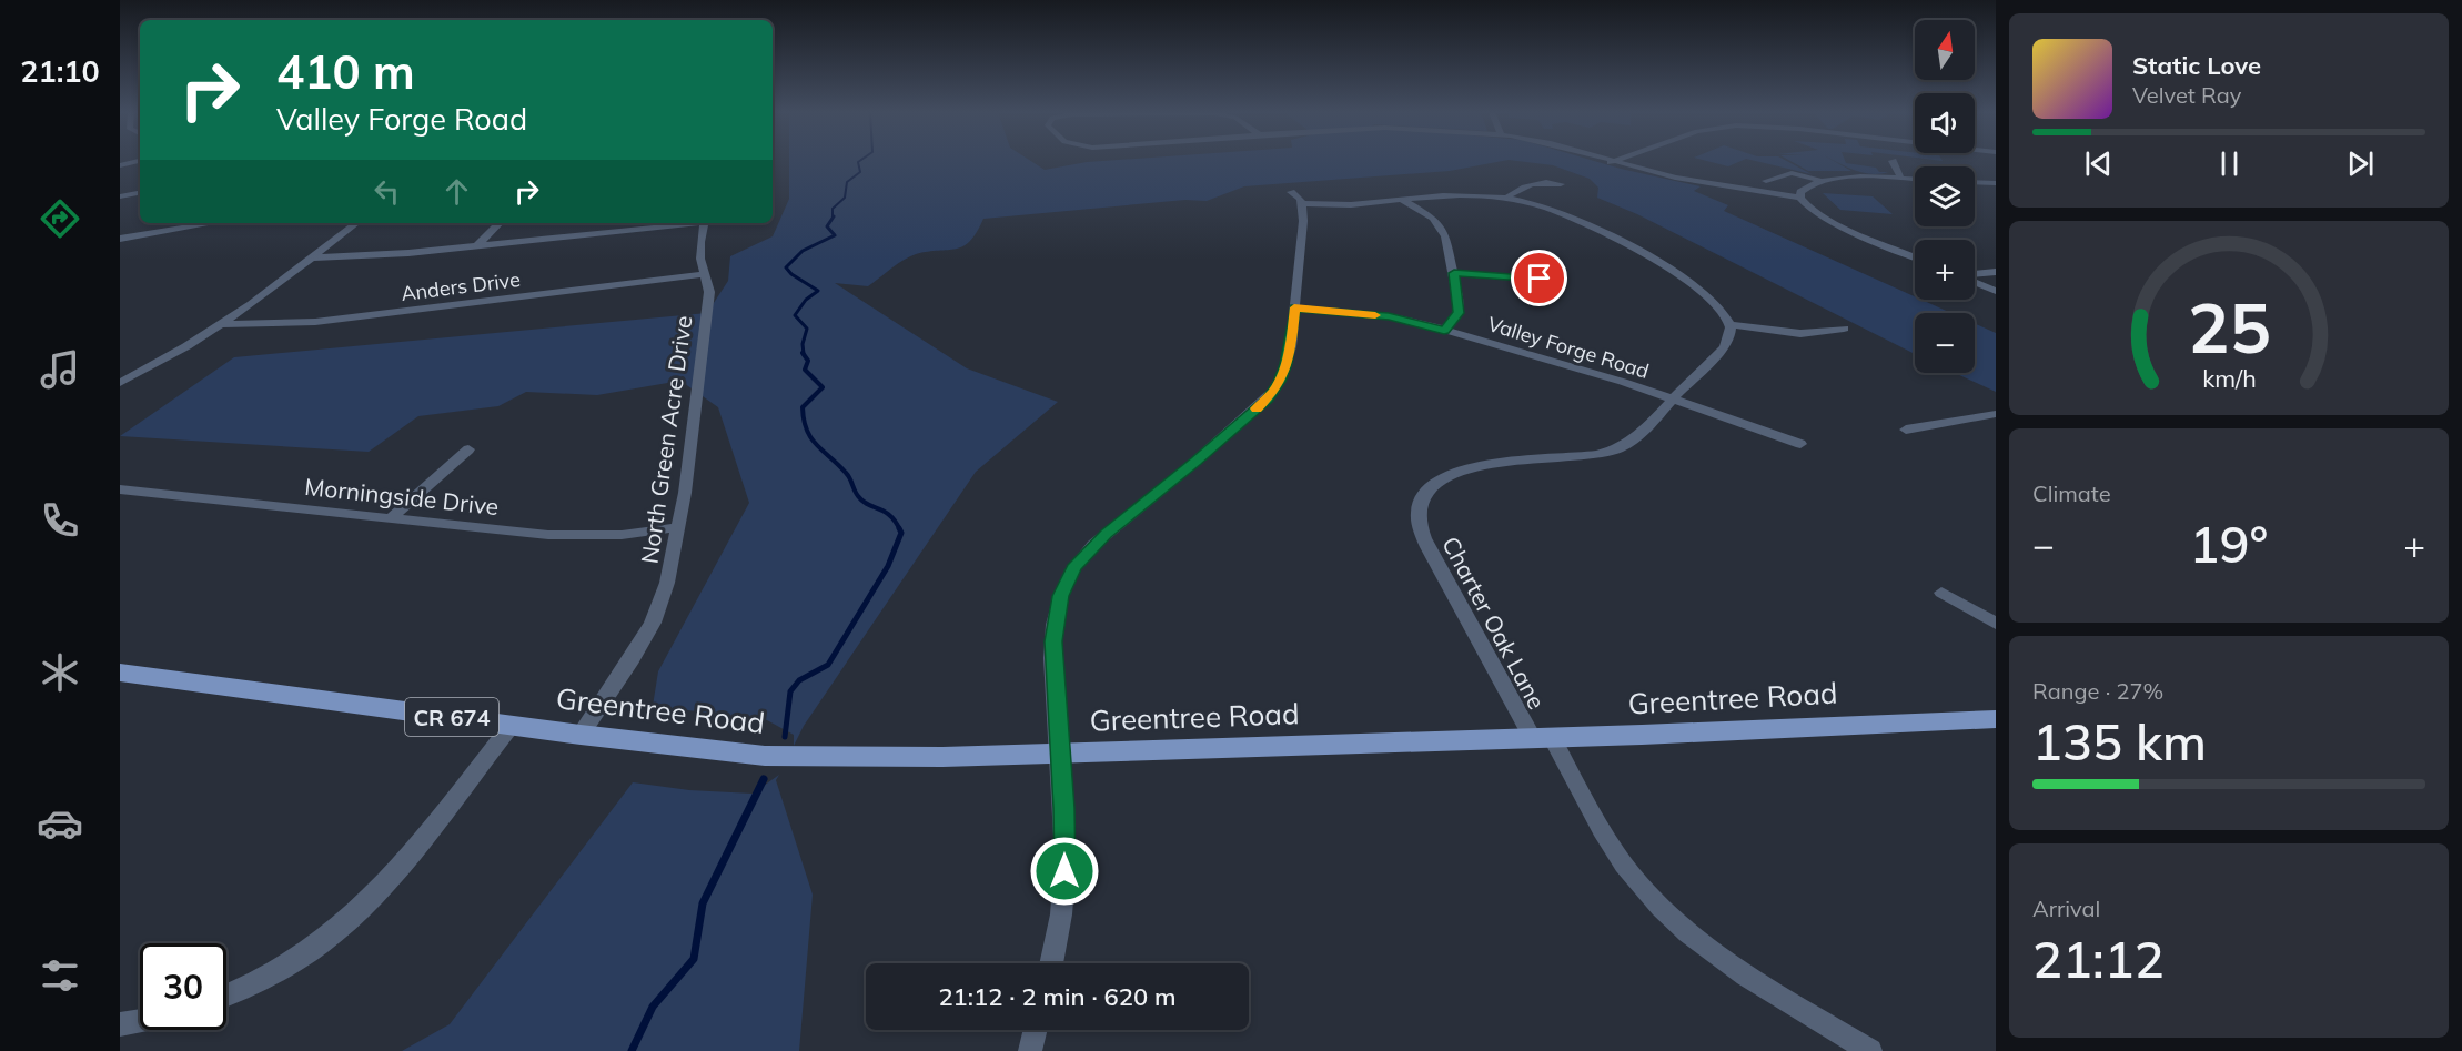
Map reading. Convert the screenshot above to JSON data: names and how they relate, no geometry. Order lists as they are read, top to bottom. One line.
{"streets":{"main road":["Greentree Road","CR 674"],"street":["Anders Drive","Valley Forge Road","North Green Acre Drive","Morningside Drive","Charter Oak Lane"]},"crossings":[["Anders Drive","North Green Acre Drive"],["Valley Forge Road","Charter Oak Lane"],["North Green Acre Drive","Morningside Drive"],["North Green Acre Drive","Greentree Road"],["Charter Oak Lane","Greentree Road"]],"north":"top","page":{"tabs":"21:10","map_buttons":["+","−"],"turn":["410 m","Valley Forge Road"],"song":["Static Love","Velvet Ray"],"tile":["Climate",["Range · 27%","135 km"],["Arrival","21:12"]],"heat":["−","19°","+"],"limit":"30","trip":"21:12 · 2 min · 620 m","gauge":["25","km/h"]}}
